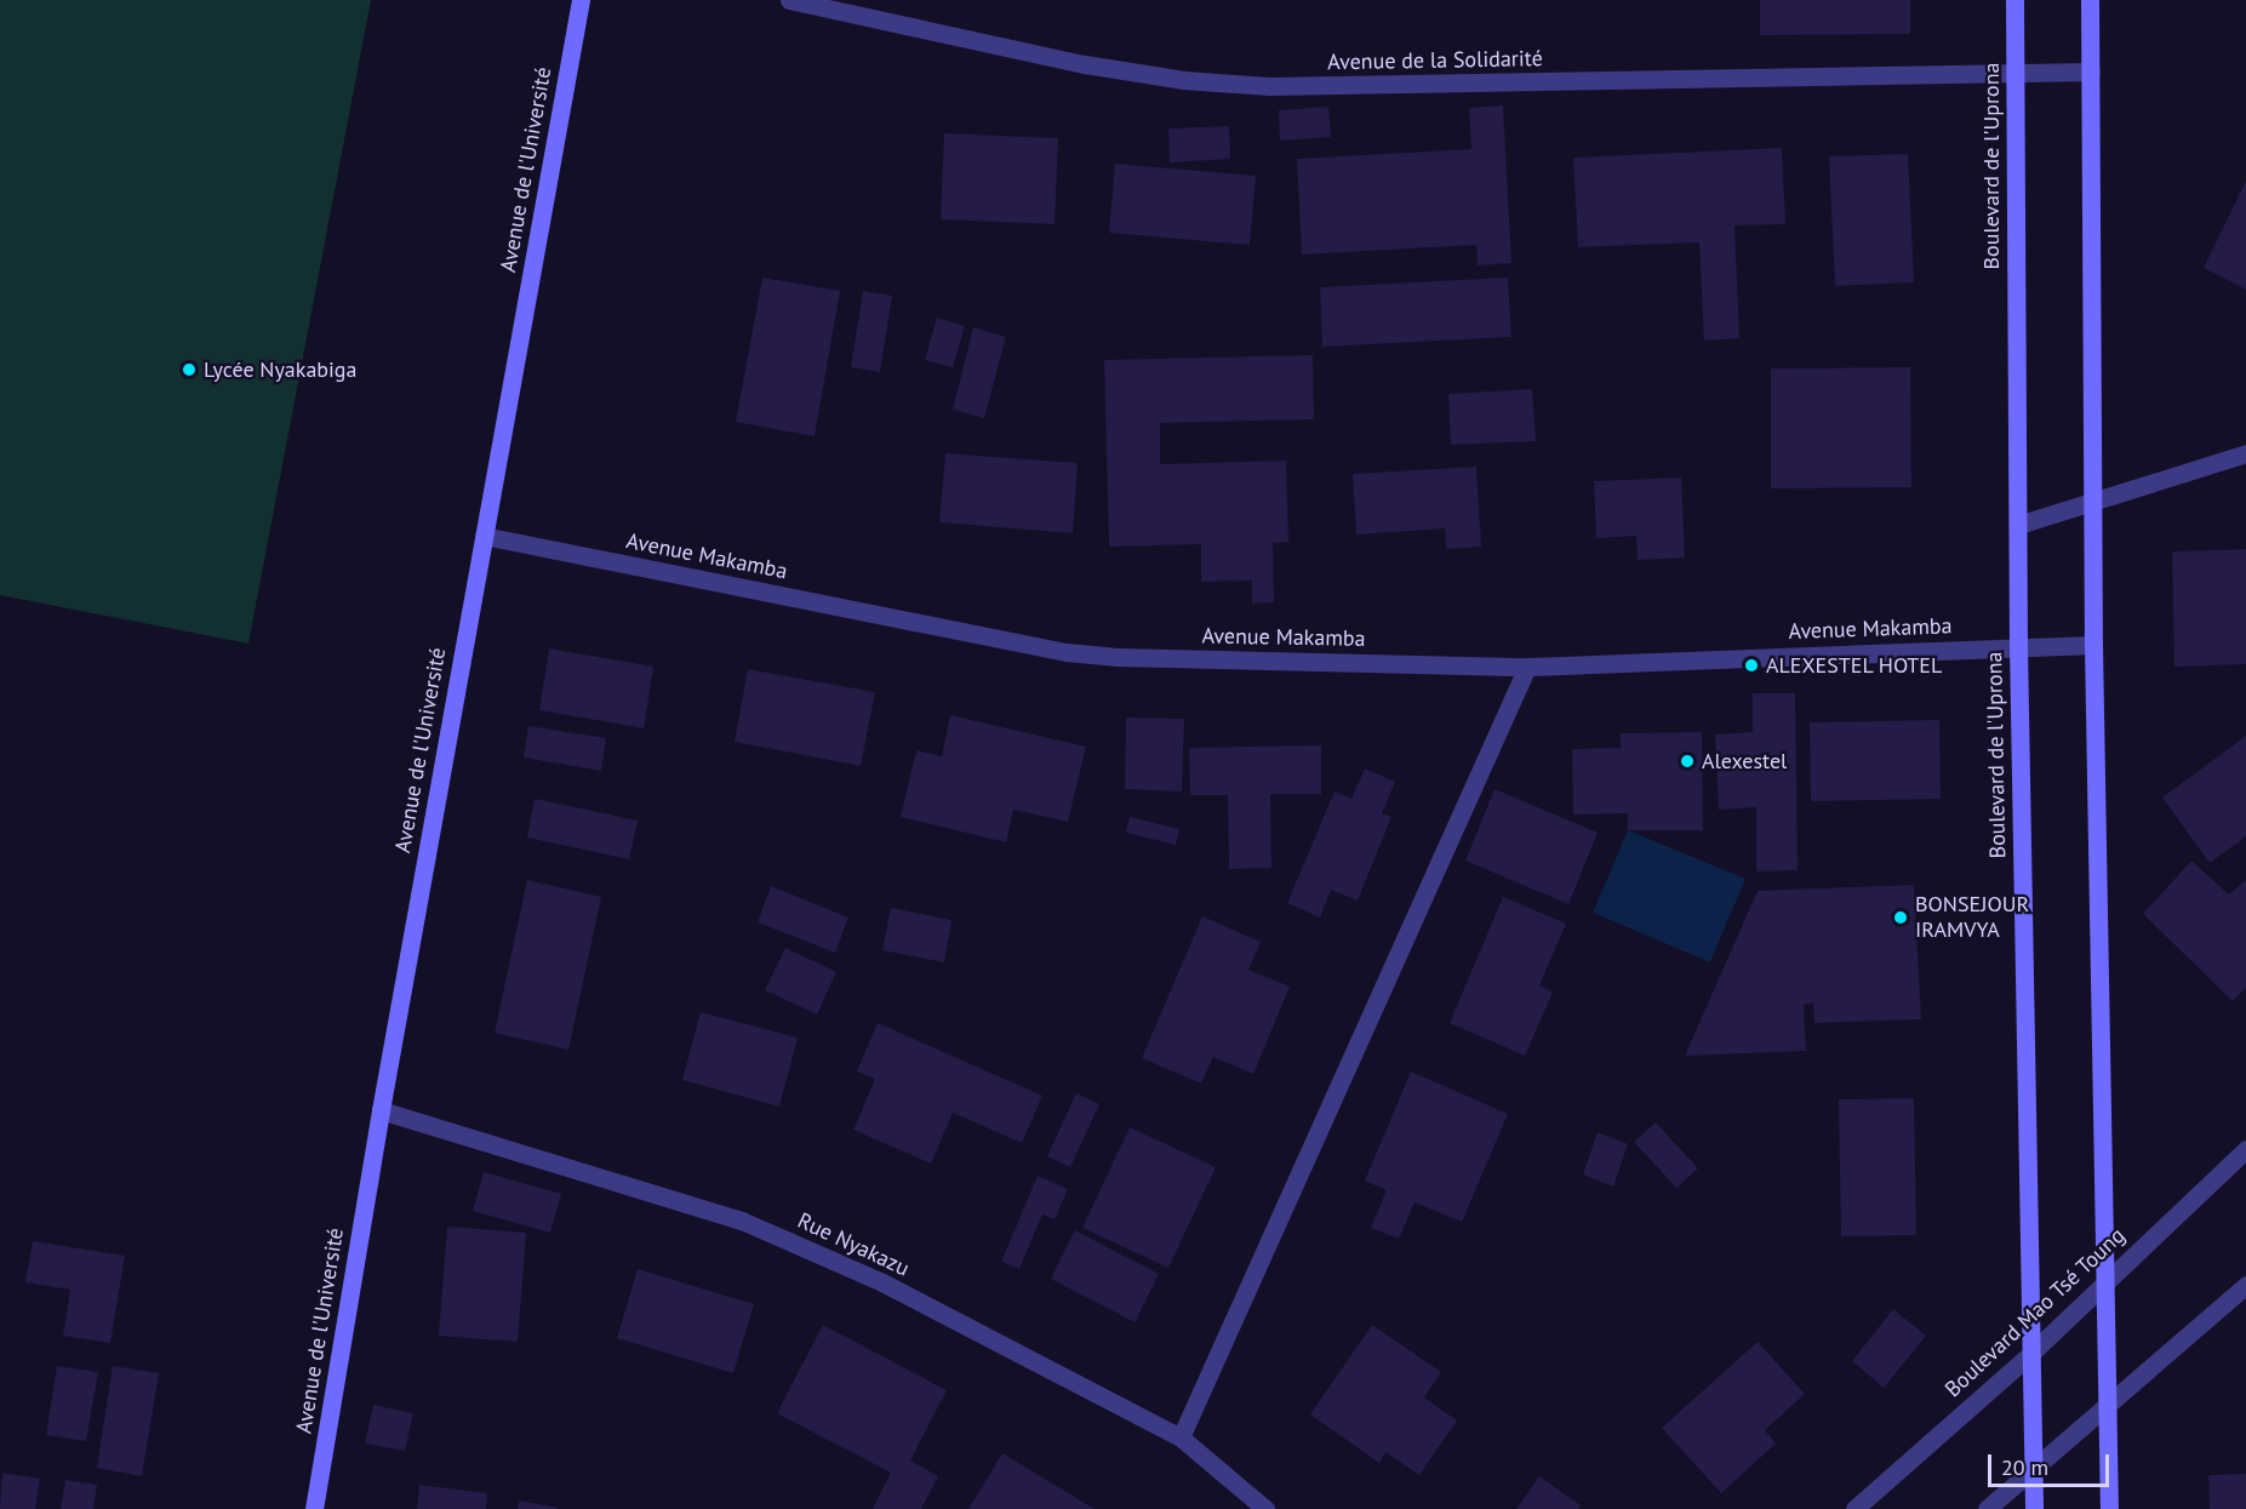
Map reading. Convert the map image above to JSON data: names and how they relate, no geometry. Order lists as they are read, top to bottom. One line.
{"streets":{"street":["Avenue de la Solidarité","Boulevard de l'Uprona","Avenue de l'Université","Avenue Makamba","Rue Nyakazu","Boulevard Mao Tsé Toung"]},"crossings":[["Avenue de la Solidarité","Boulevard de l'Uprona"],["Boulevard de l'Uprona","Avenue Makamba"],["Boulevard de l'Uprona","Boulevard Mao Tsé Toung"],["Avenue de l'Université","Avenue Makamba"],["Avenue de l'Université","Rue Nyakazu"]],"places":["Lycée Nyakabiga","ALEXESTEL HOTEL","Alexestel","BONSEJOUR IRAMVYA"],"scale_bar":"20 m"}
